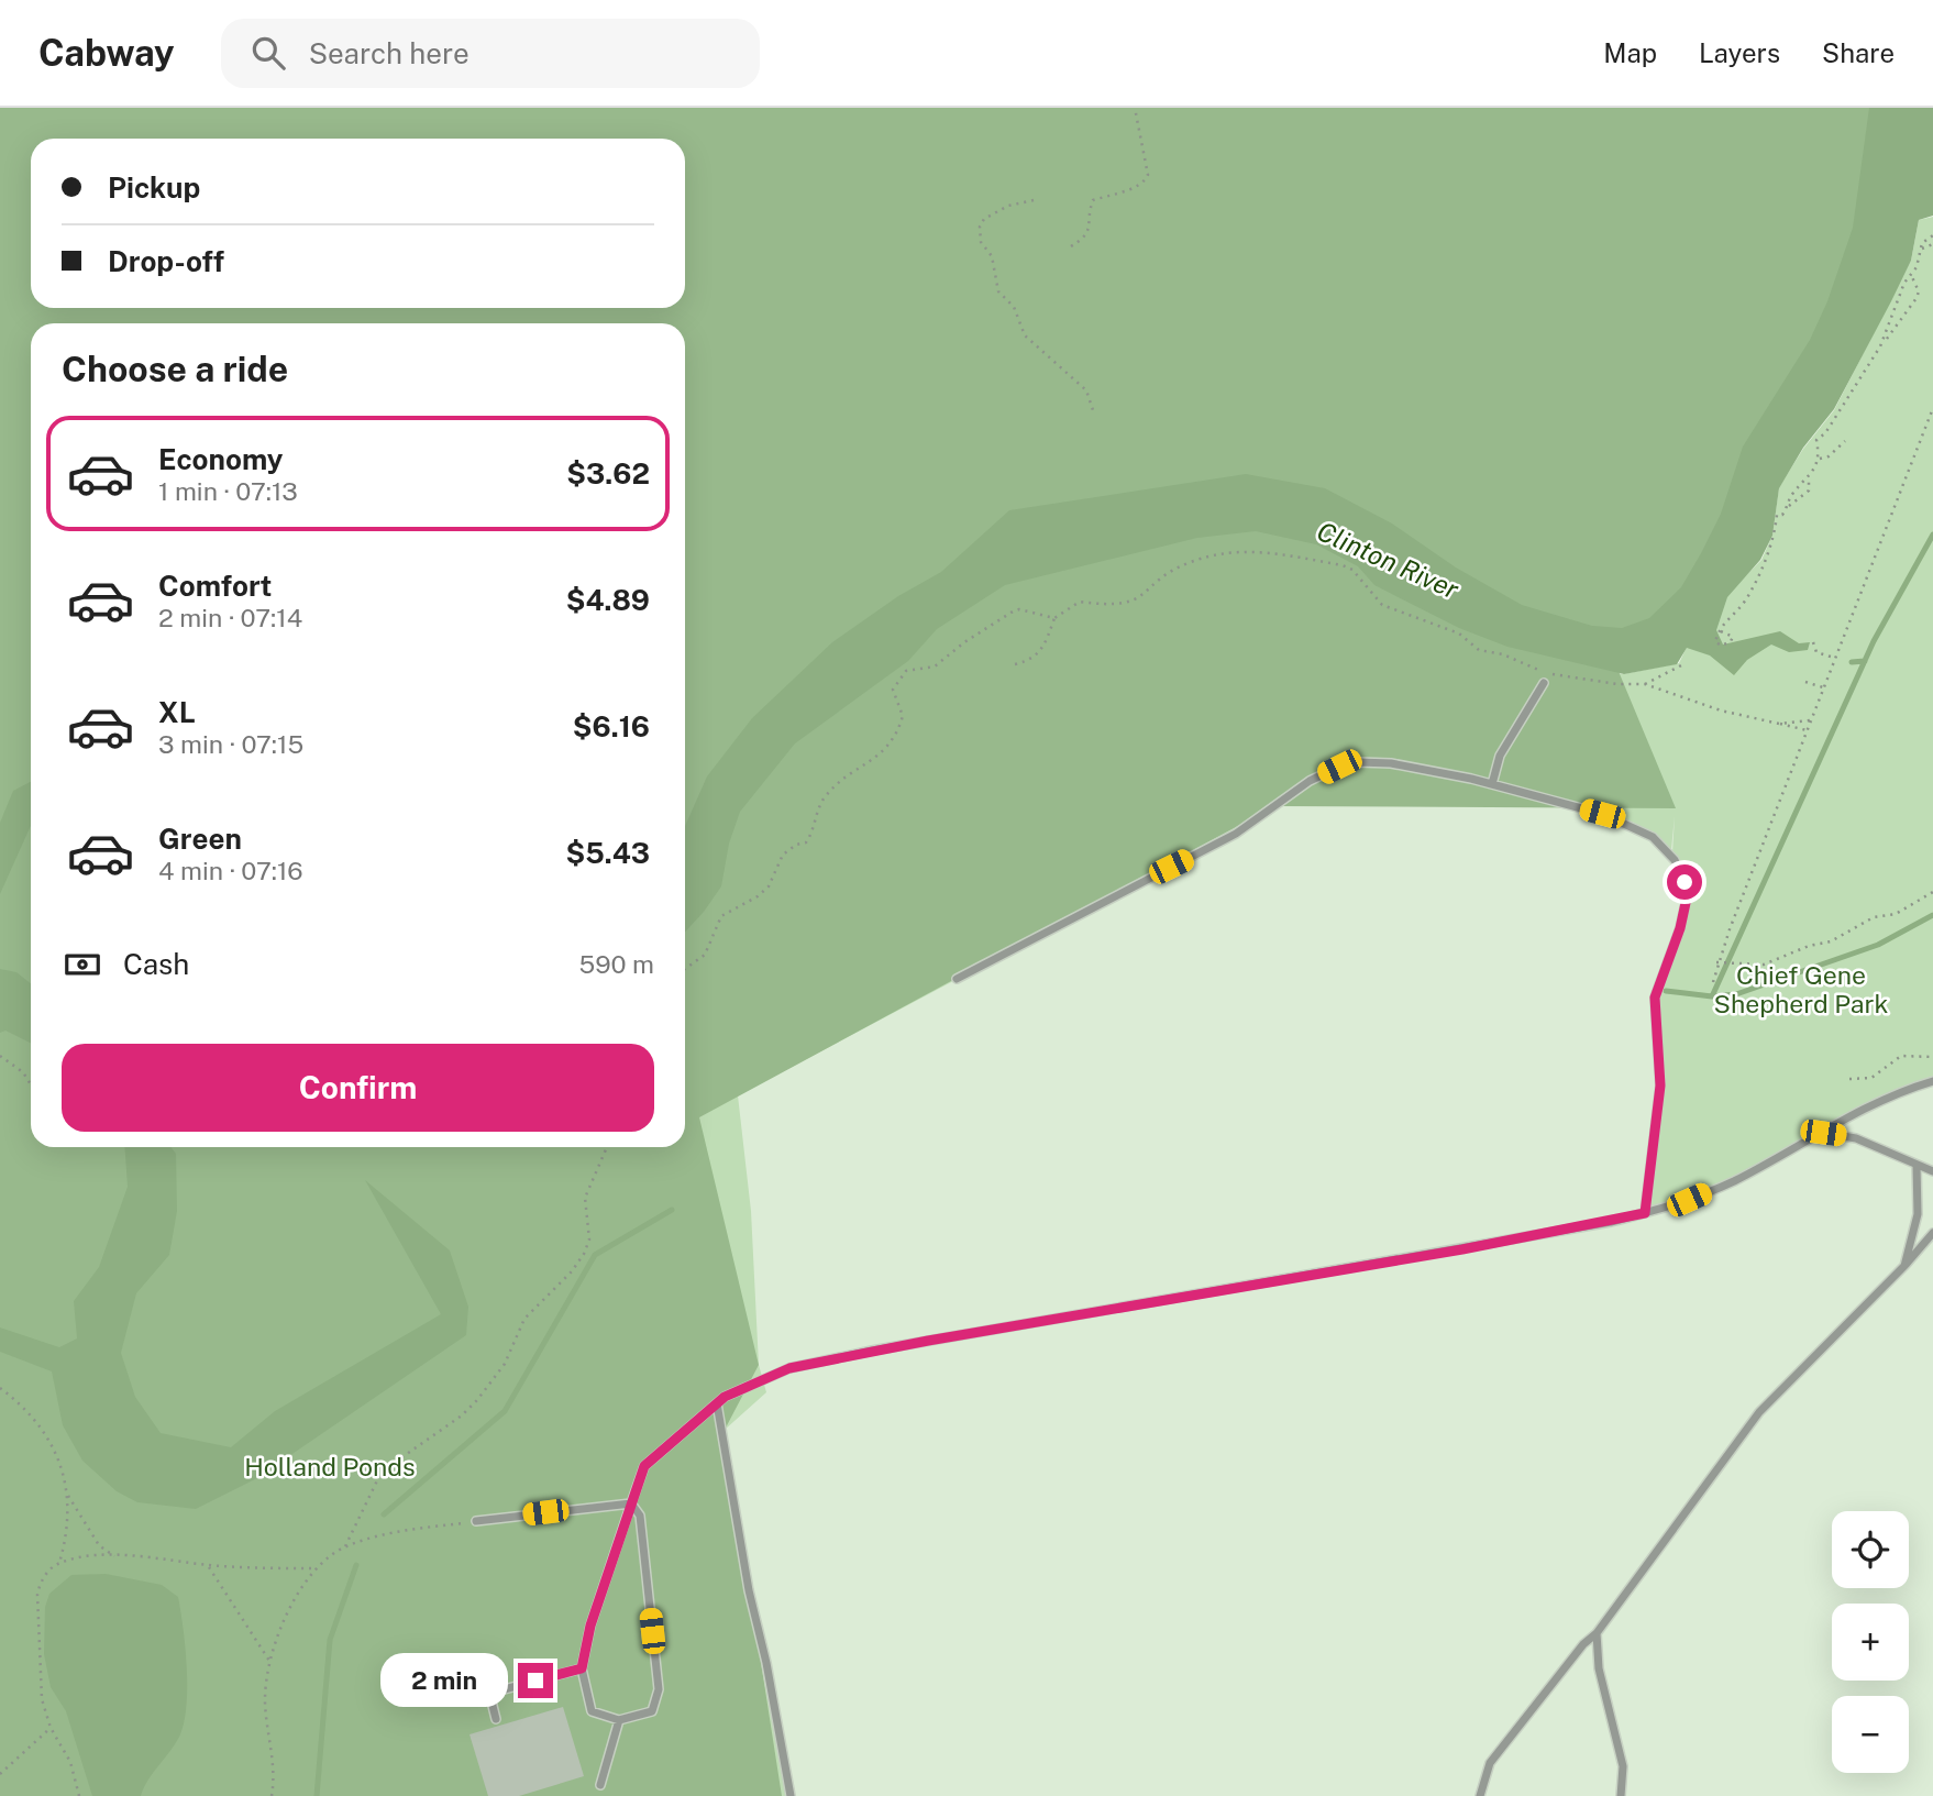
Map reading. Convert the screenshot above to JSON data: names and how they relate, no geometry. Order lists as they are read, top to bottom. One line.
{"water":["Clinton River"],"parks":["Chief Gene Shepherd Park","Holland Ponds"],"page":{"header":"Cabway","search":"Search here","nav":["Map","Layers","Share"],"banner":["Pickup","Drop-off"],"heading":"Choose a ride","list":[{"name":"Economy","note":"1 min · 07:13","value":"$3.62"},{"name":"Comfort","note":"2 min · 07:14","value":"$4.89"},{"name":"XL","note":"3 min · 07:15","value":"$6.16"},{"name":"Green","note":"4 min · 07:16","value":"$5.43"}],"pay":["Cash","590 m"],"buttons":"Confirm","map_buttons":["+","−"],"bubble":"2 min"}}
